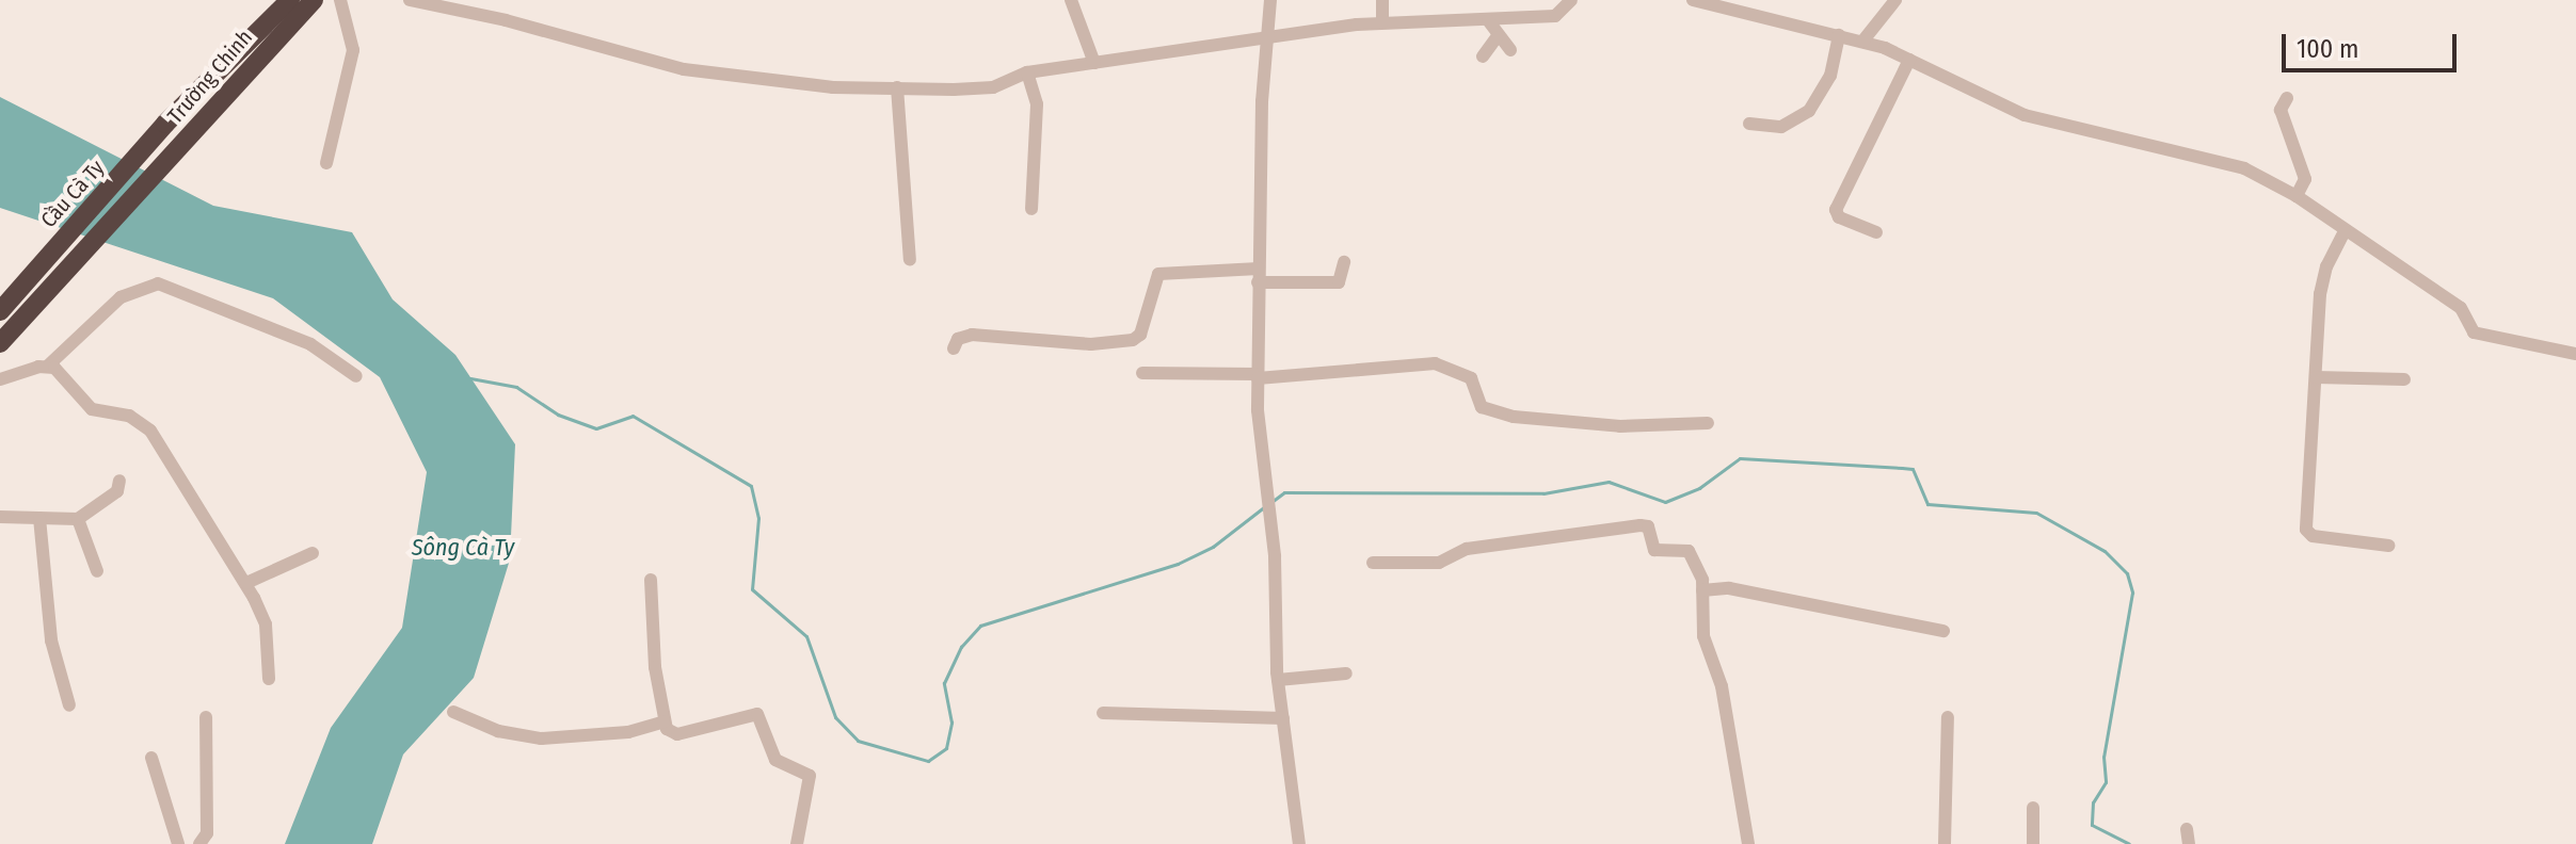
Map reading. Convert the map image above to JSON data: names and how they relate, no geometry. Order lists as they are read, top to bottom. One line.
{"streets":{"highway":["Trường Chinh","Cầu Cà Ty"]},"crossings":[["Trường Chinh","Cầu Cà Ty"]],"water":["Sông Cà Ty"],"scale_bar":"100 m"}
